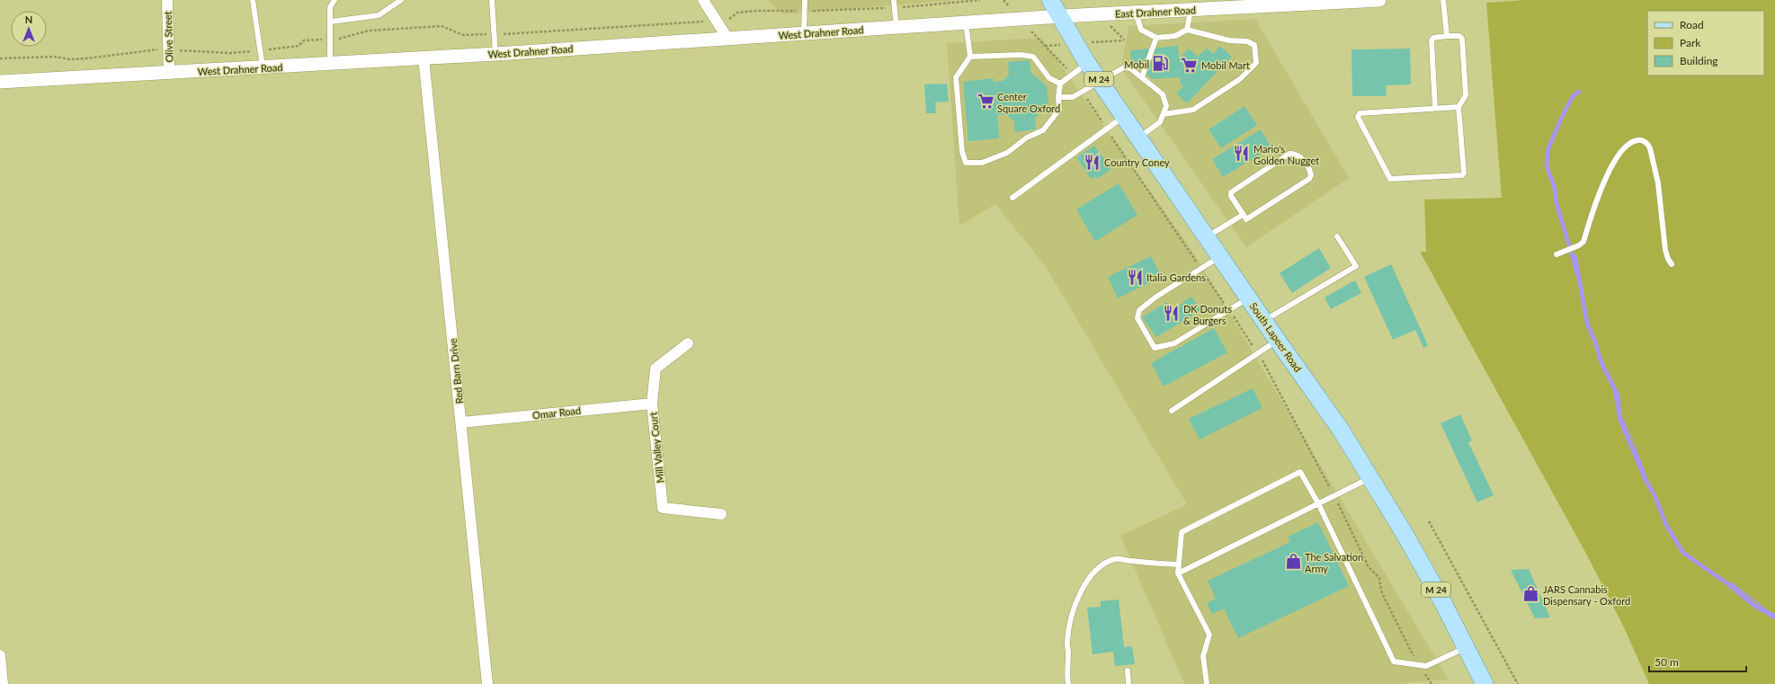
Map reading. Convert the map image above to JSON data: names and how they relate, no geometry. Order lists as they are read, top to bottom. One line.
{"streets":{"main road":["M 24","South Lapeer Road"],"street":["East Drahner Road","West Drahner Road","Olive Street","Red Barn Drive","Omar Road","Mill Valley Court"]},"crossings":[["East Drahner Road","West Drahner Road"],["East Drahner Road","South Lapeer Road"],["West Drahner Road","Olive Street"],["West Drahner Road","South Lapeer Road"],["West Drahner Road","Red Barn Drive"],["Red Barn Drive","Omar Road"],["Omar Road","Mill Valley Court"]],"places":{"fuel station":["Mobil"],"supermarket":["Mobil Mart","Center Square Oxford"],"restaurant":["Mario's Golden Nugget","Country Coney","Italia Gardens","DK Donuts & Burgers"],"shop":["The Salvation Army","JARS Cannabis Dispensary - Oxford"]},"legend":["Road","Park","Building"],"scale_bar":"50 m","north":"top"}
